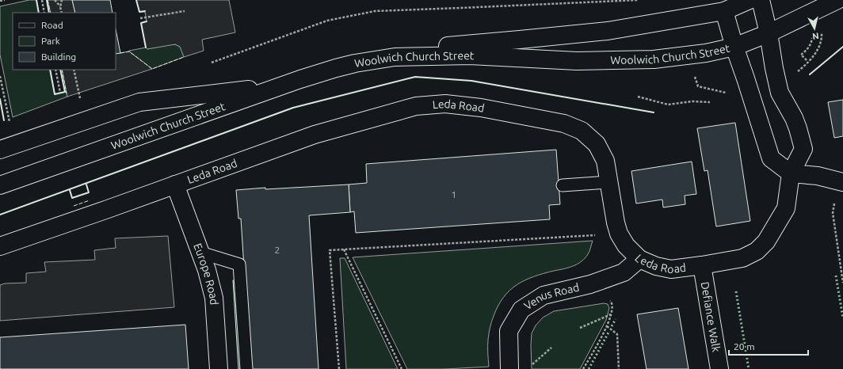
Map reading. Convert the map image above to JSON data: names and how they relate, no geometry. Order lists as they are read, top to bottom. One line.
{"streets":{"street":["Woolwich Church Street","Leda Road","Europe Road","Venus Road","Defiance Walk"]},"crossings":[["Woolwich Church Street","Leda Road"],["Leda Road","Europe Road"],["Leda Road","Venus Road"],["Leda Road","Defiance Walk"]],"house_numbers":["1","2"],"legend":["Road","Park","Building"],"scale_bar":"20 m","north":"bottom"}
